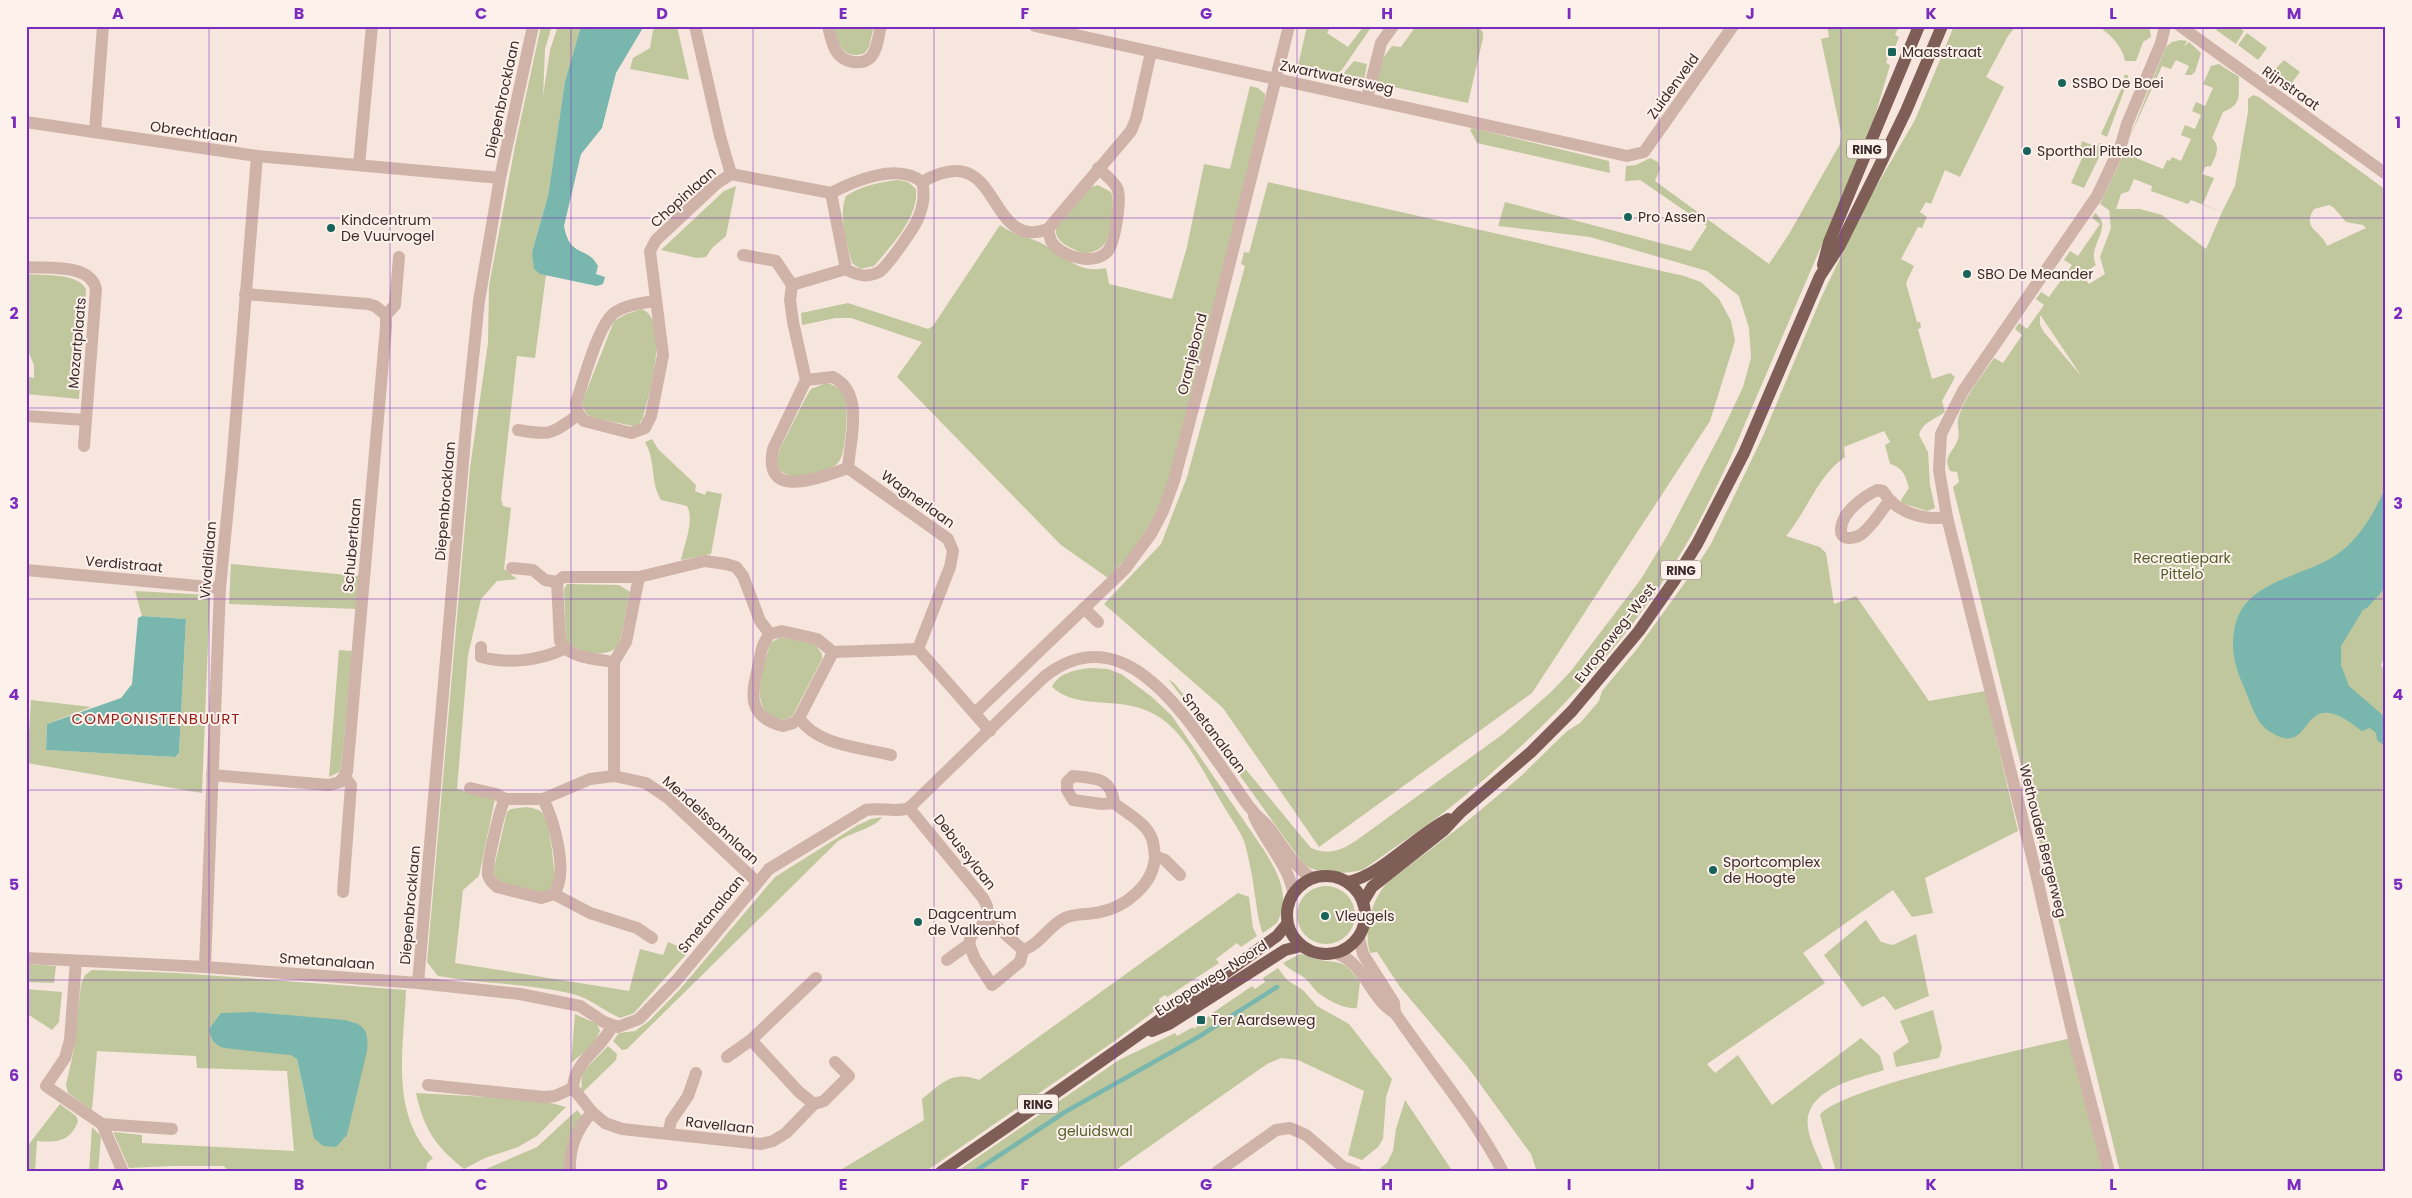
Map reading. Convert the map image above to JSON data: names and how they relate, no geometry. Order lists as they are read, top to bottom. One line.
{"streets":{"main road":["RING","Europaweg-West","Europaweg-Noord"],"street":["Zwartwatersweg","Zuidenveld","Rijnstraat","Diepenbrocklaan","Obrechtlaan","Chopinlaan","Mozartplaats","Oranjebond","Wagnerlaan","Schubertlaan","Vivaldilaan","Verdistraat","Smetanalaan","Mendelssohnlaan","Wethouder Bergerweg","Debussylaan","Ravellaan"]},"crossings":[["Zwartwatersweg","Zuidenveld"],["Zwartwatersweg","Oranjebond"],["Diepenbrocklaan","Obrechtlaan"],["Diepenbrocklaan","Smetanalaan"],["Obrechtlaan","Vivaldilaan"],["Vivaldilaan","Verdistraat"],["Vivaldilaan","Smetanalaan"],["Europaweg-West","Smetanalaan"],["Europaweg-West","Europaweg-Noord"],["Smetanalaan","Mendelssohnlaan"],["Smetanalaan","Debussylaan"],["Smetanalaan","Europaweg-Noord"]],"districts":["COMPONISTENBUURT"],"parks":["Recreatiepark Pittelo","geluidswal"],"places":{"transit":["Maasstraat","Ter Aardseweg"],"other":["SSBO De Boei","Sporthal Pittelo","Pro Assen","Kindcentrum De Vuurvogel","SBO De Meander","Sportcomplex de Hoogte","Vleugels","Dagcentrum de Valkenhof"]},"grid":{"columns":["A","B","C","D","E","F","G","H","I","J","K","L","M"],"rows":["1","2","3","4","5","6"]}}
